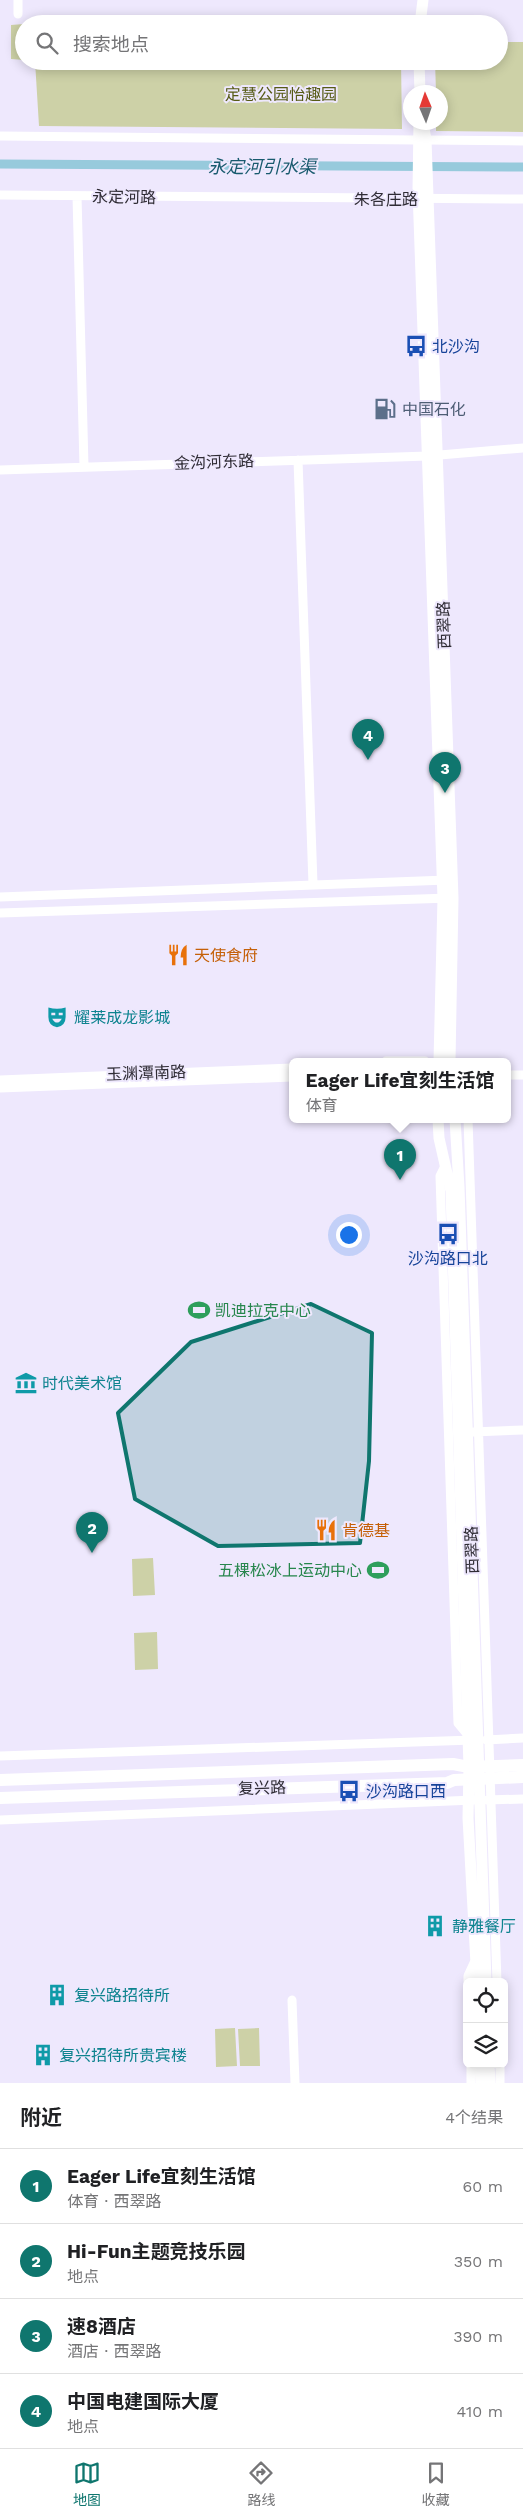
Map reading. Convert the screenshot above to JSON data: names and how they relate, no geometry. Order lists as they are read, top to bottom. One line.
{"streets":{"highway":["复兴路"],"main road":["西翠路"],"street":["永定河路","朱各庄路","金沟河东路","玉渊潭南路"]},"crossings":[["永定河路","朱各庄路"],["朱各庄路","西翠路"],["金沟河东路","西翠路"],["西翠路","复兴路"]],"water":["永定河引水渠"],"parks":["定慧公园怡趣园"],"places":{"bus stop":["北沙沟","沙沟路口北","沙沟路口西"],"fuel station":["中国石化"],"restaurant":["天使食府","肯德基"],"theatre":["耀莱成龙影城"],"sports":["凯迪拉克中心","五棵松冰上运动中心"],"museum":["时代美术馆"],"building":["静雅餐厅","复兴路招待所","复兴招待所贵宾楼"]},"north":"top","page":{"search":"搜索地点","pins":["4","3","1","2"],"popup":["Eager Life宜刻生活馆","体育"],"heading":["附近","4个结果"],"list":[{"mark":"1","name":"Eager Life宜刻生活馆","note":"体育 · 西翠路","value":"60 m"},{"mark":"2","name":"Hi-Fun主题竞技乐园","note":"地点","value":"350 m"},{"mark":"3","name":"速8酒店","note":"酒店 · 西翠路","value":"390 m"},{"mark":"4","name":"中国电建国际大厦","note":"地点","value":"410 m"}],"nav":["地图","路线","收藏"]}}
